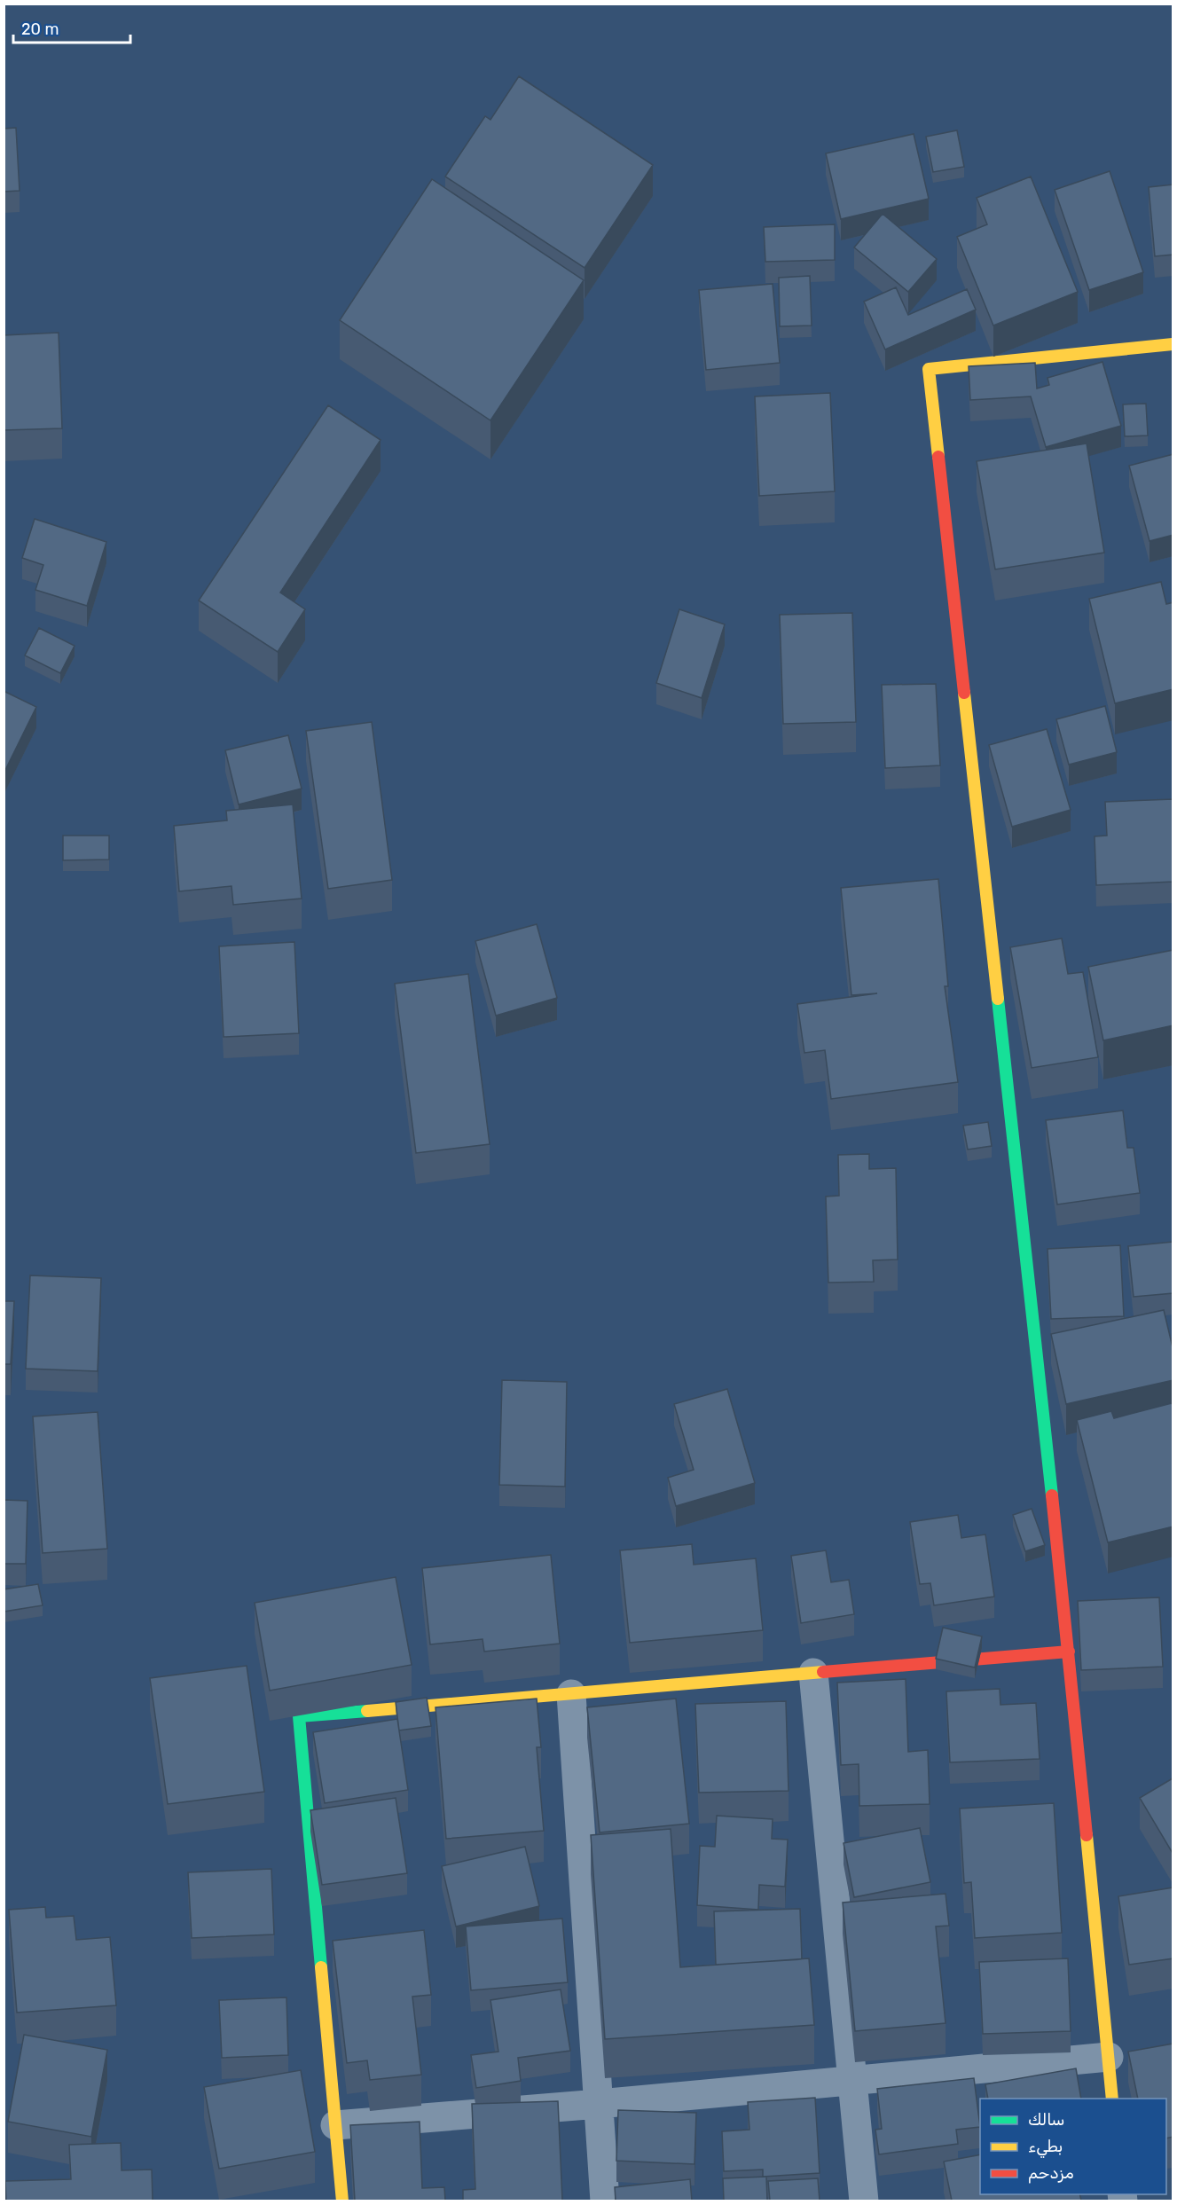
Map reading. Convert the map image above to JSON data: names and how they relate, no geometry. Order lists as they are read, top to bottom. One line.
{"legend":["سالك","بطيء","مزدحم"],"scale_bar":"20 m"}
